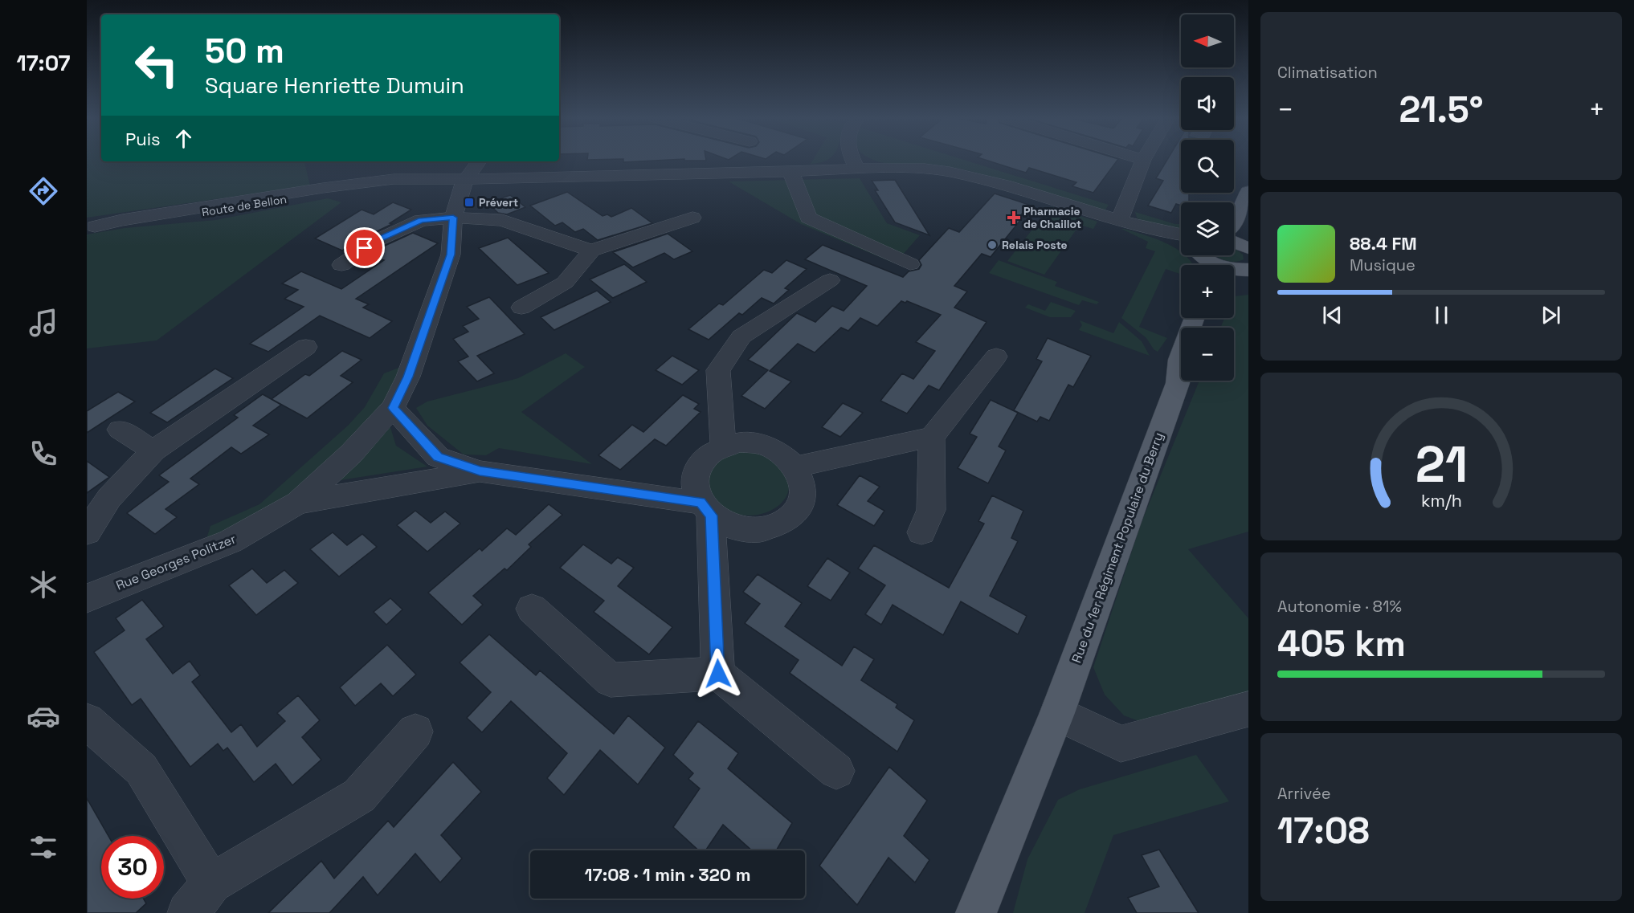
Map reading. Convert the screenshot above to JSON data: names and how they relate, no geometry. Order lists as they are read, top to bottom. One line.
{"streets":{"main road":["Rue du 1er Régiment Populaire du Berry"],"street":["Route de Bellon","Rue Georges Politzer"]},"crossings":[["Route de Bellon","Rue Georges Politzer"]],"places":{"transit":["Prévert"],"health":["Pharmacie de Chaillot"],"other":["Relais Poste"]},"north":"left","page":{"tabs":"17:07","tile":["Climatisation",["Autonomie · 81%","405 km"],["Arrivée","17:08"]],"map_buttons":["+","−"],"turn":["50 m","Square Henriette Dumuin"],"heat":["−","21.5°","+"],"then":"Puis","song":["88.4 FM","Musique"],"limit":"30","trip":"17:08 · 1 min · 320 m","gauge":["21","km/h"]}}
